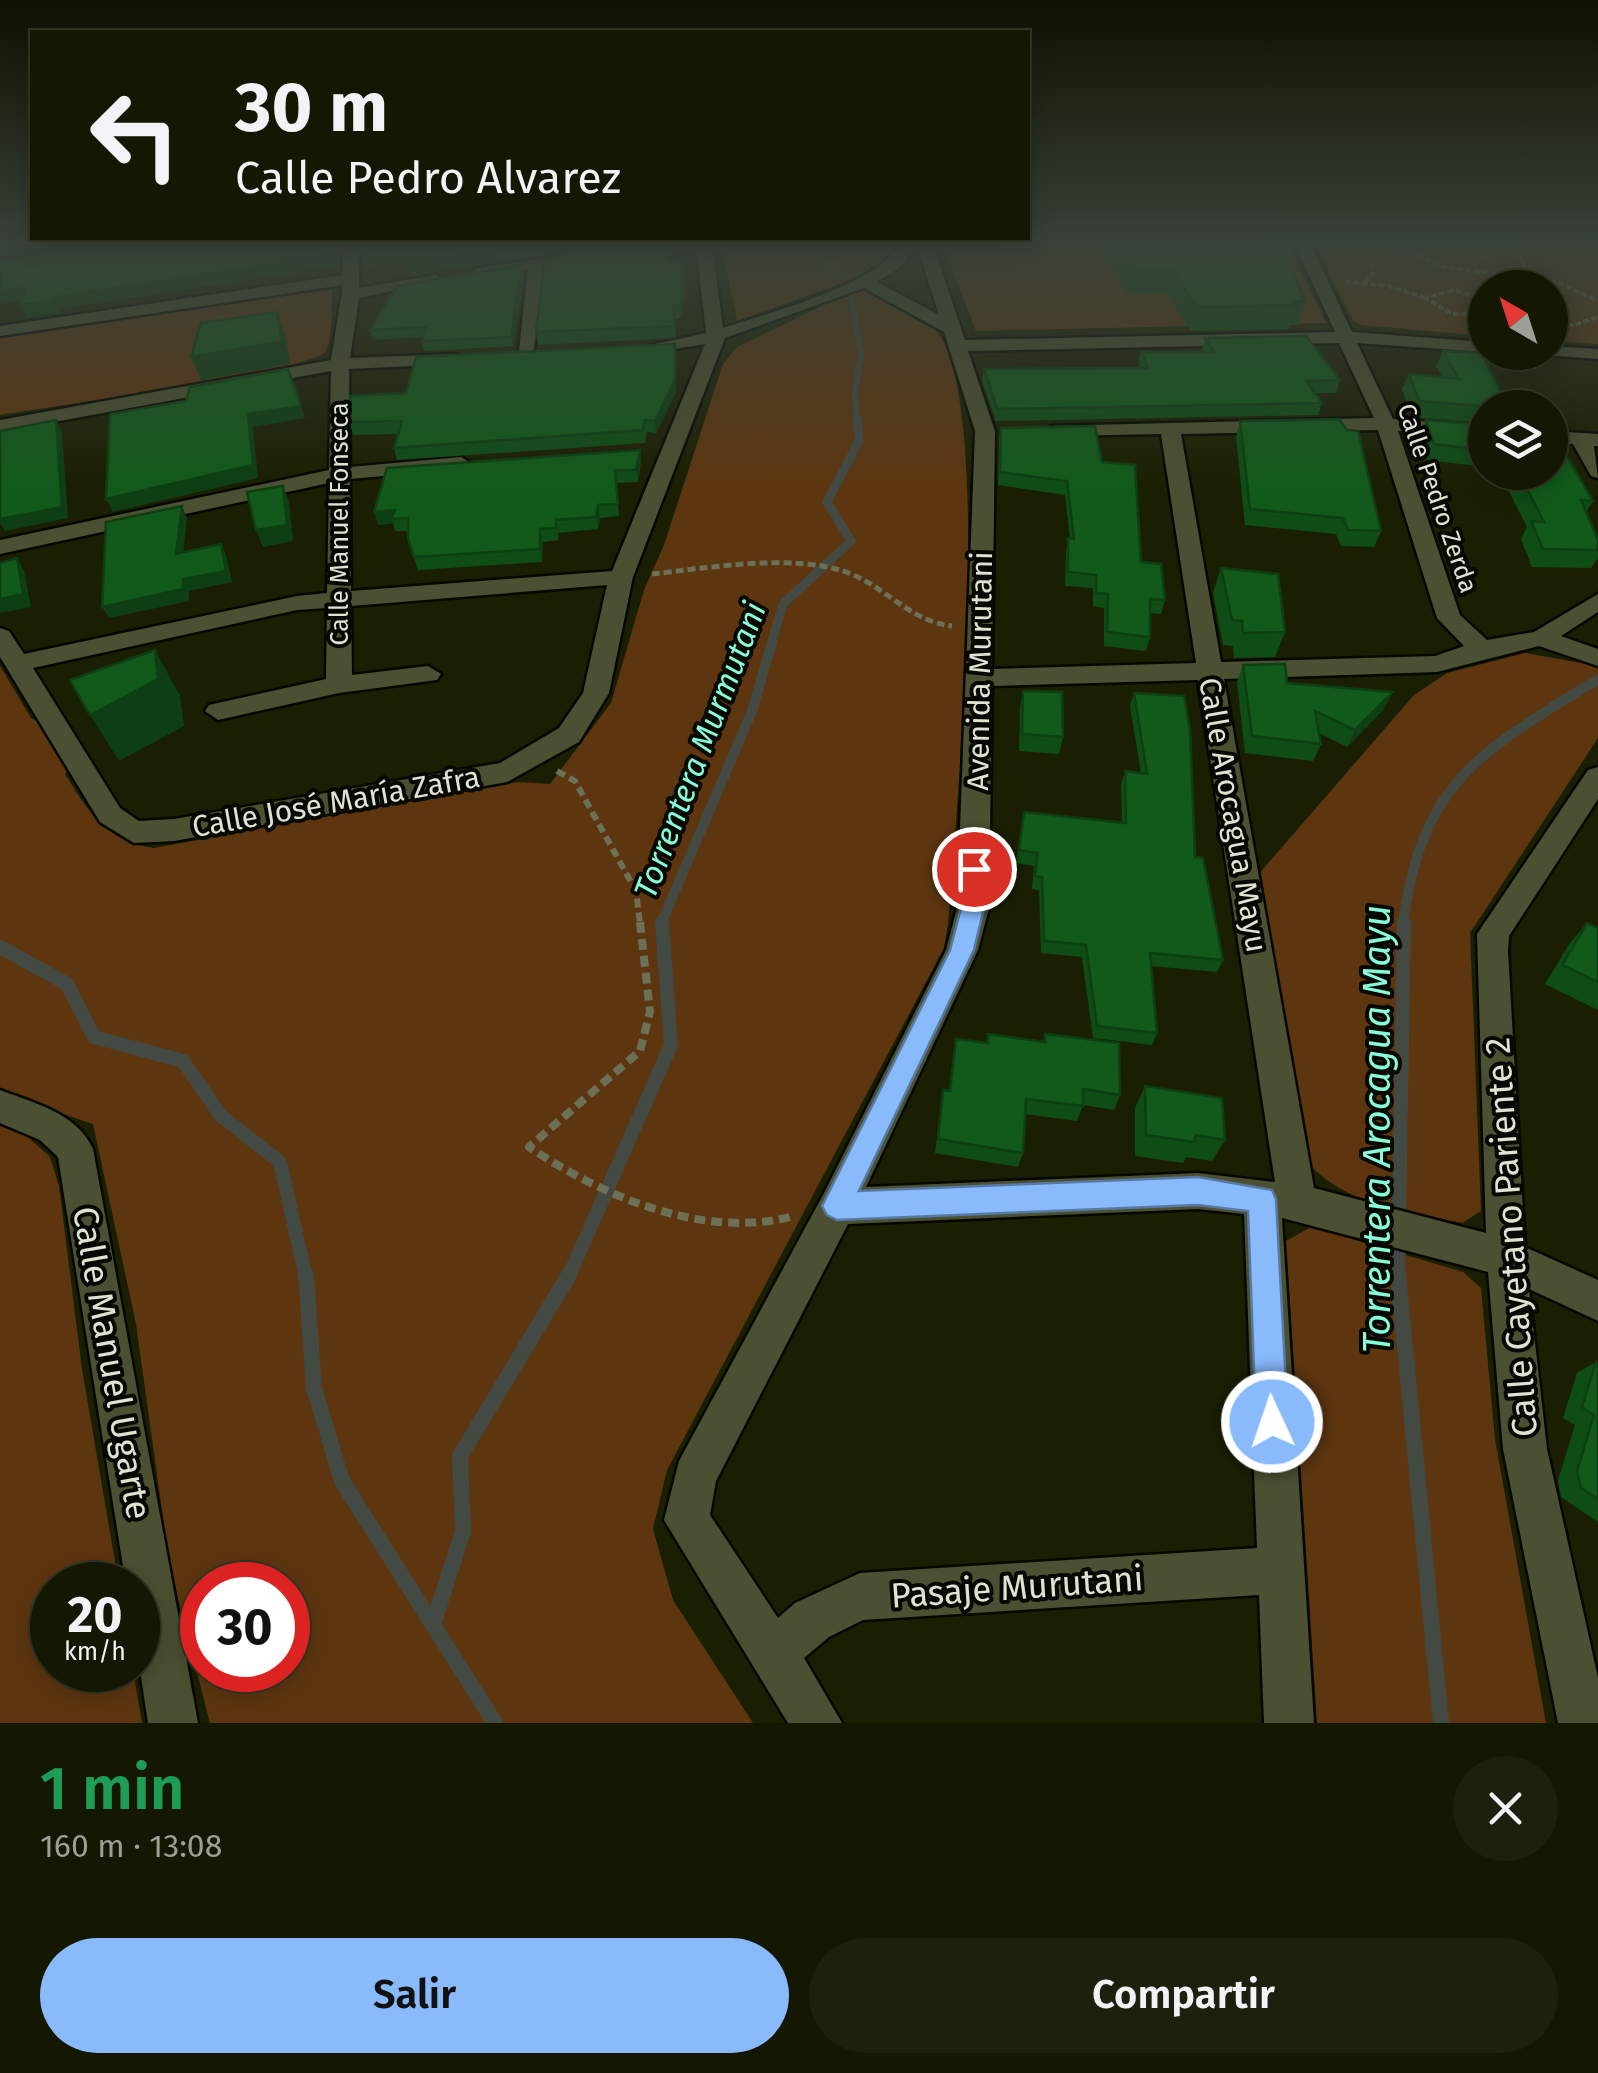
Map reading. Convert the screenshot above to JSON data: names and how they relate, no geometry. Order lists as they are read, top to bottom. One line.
{"streets":{"street":["Calle Pedro Zerda","Calle Manuel Fonseca","Avenida Murutani","Calle José María Zafra","Calle Arocagua Mayu","Calle Cayetano Pariente 2","Calle Manuel Ugarte","Pasaje Murutani"]},"crossings":[["Avenida Murutani","Pasaje Murutani"],["Calle Arocagua Mayu","Pasaje Murutani"]],"water":["Torrentera Murmutani","Torrentera Arocagua Mayu"],"north":"top left","page":{"turn":["30 m","Calle Pedro Alvarez"],"speed":"20 km/h","limit":"30","heading":["1 min","160 m · 13:08"],"buttons":["Salir","Compartir"]}}
